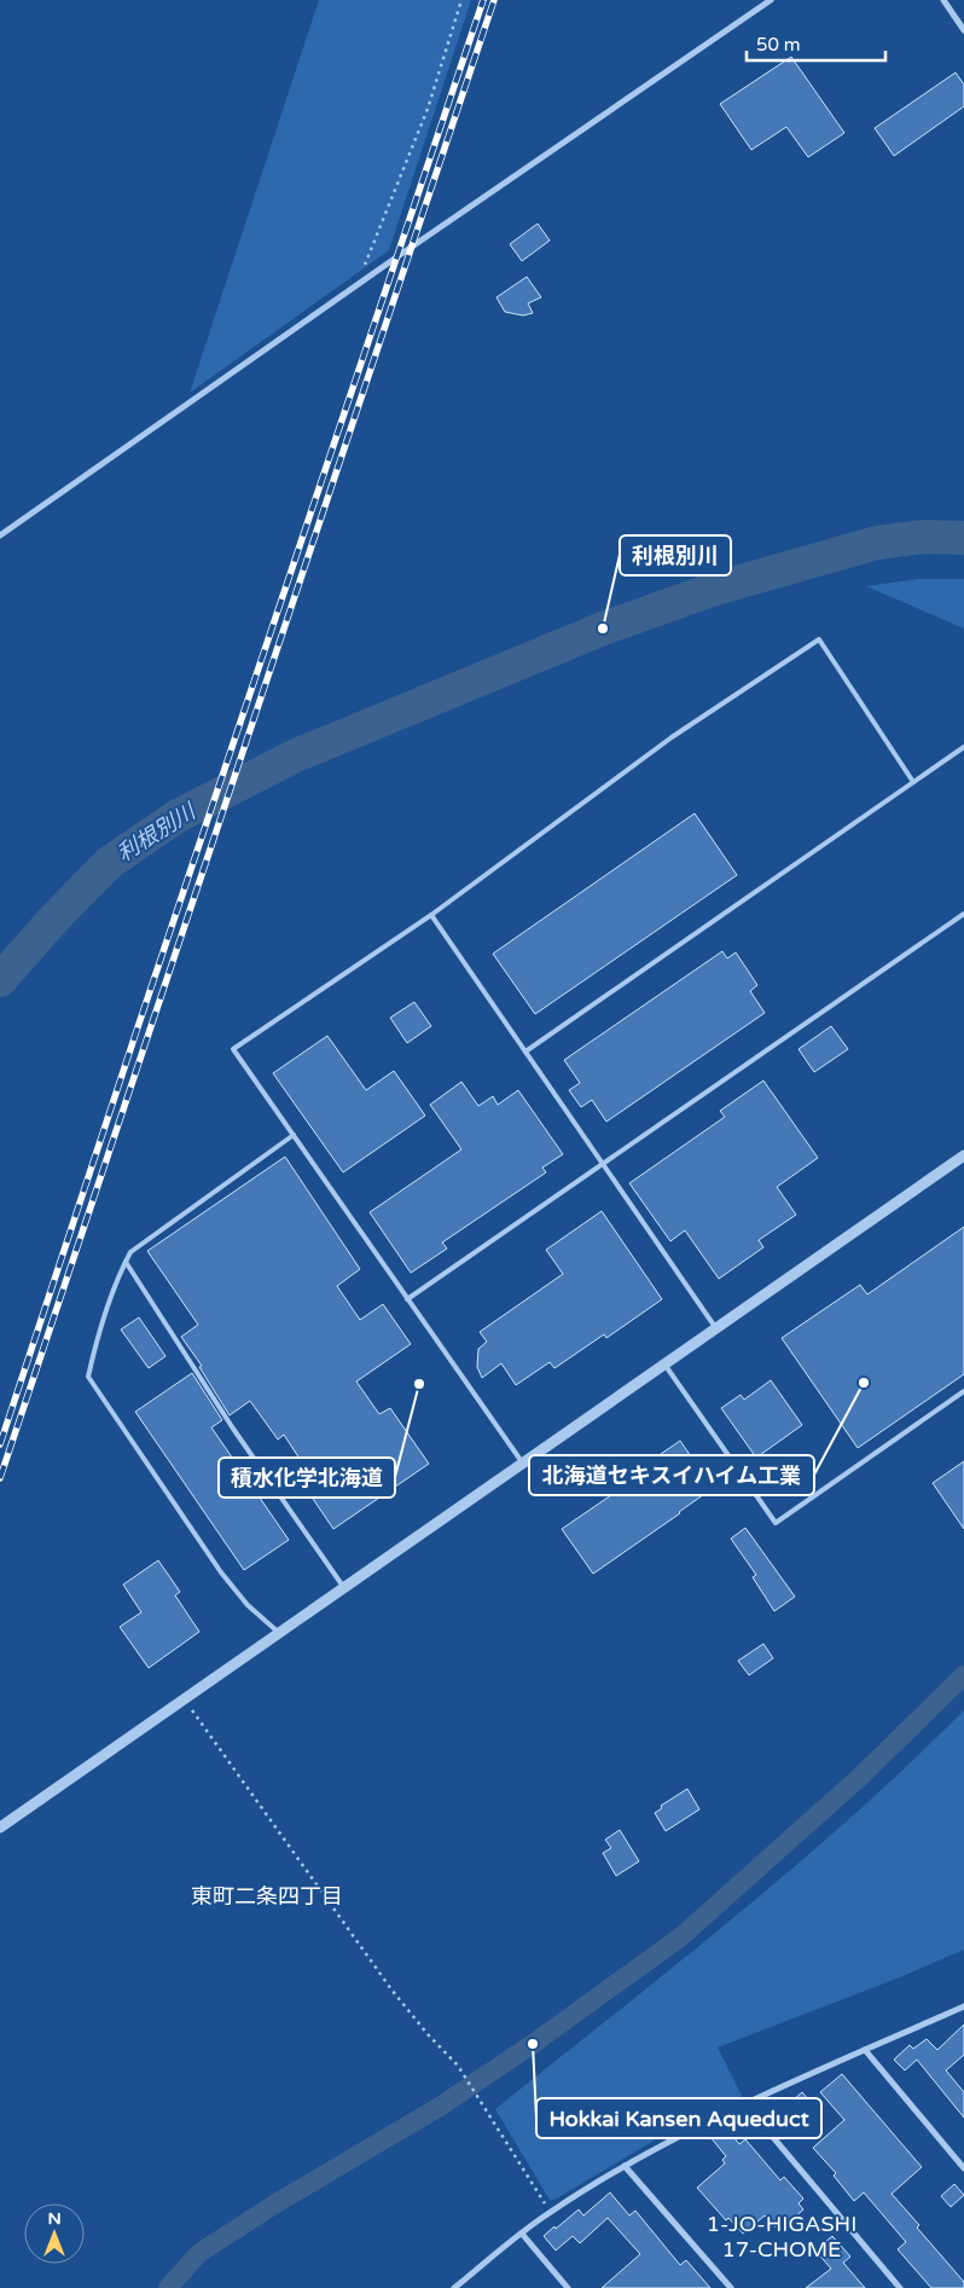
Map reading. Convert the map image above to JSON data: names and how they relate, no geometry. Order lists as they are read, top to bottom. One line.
{"districts":["東町二条四丁目","1-JO-HIGASHI 17-CHOME"],"water":["利根別川"],"places":["利根別川","北海道セキスイハイム工業","積水化学北海道","Hokkai Kansen Aqueduct"],"scale_bar":"50 m","north":"top"}
